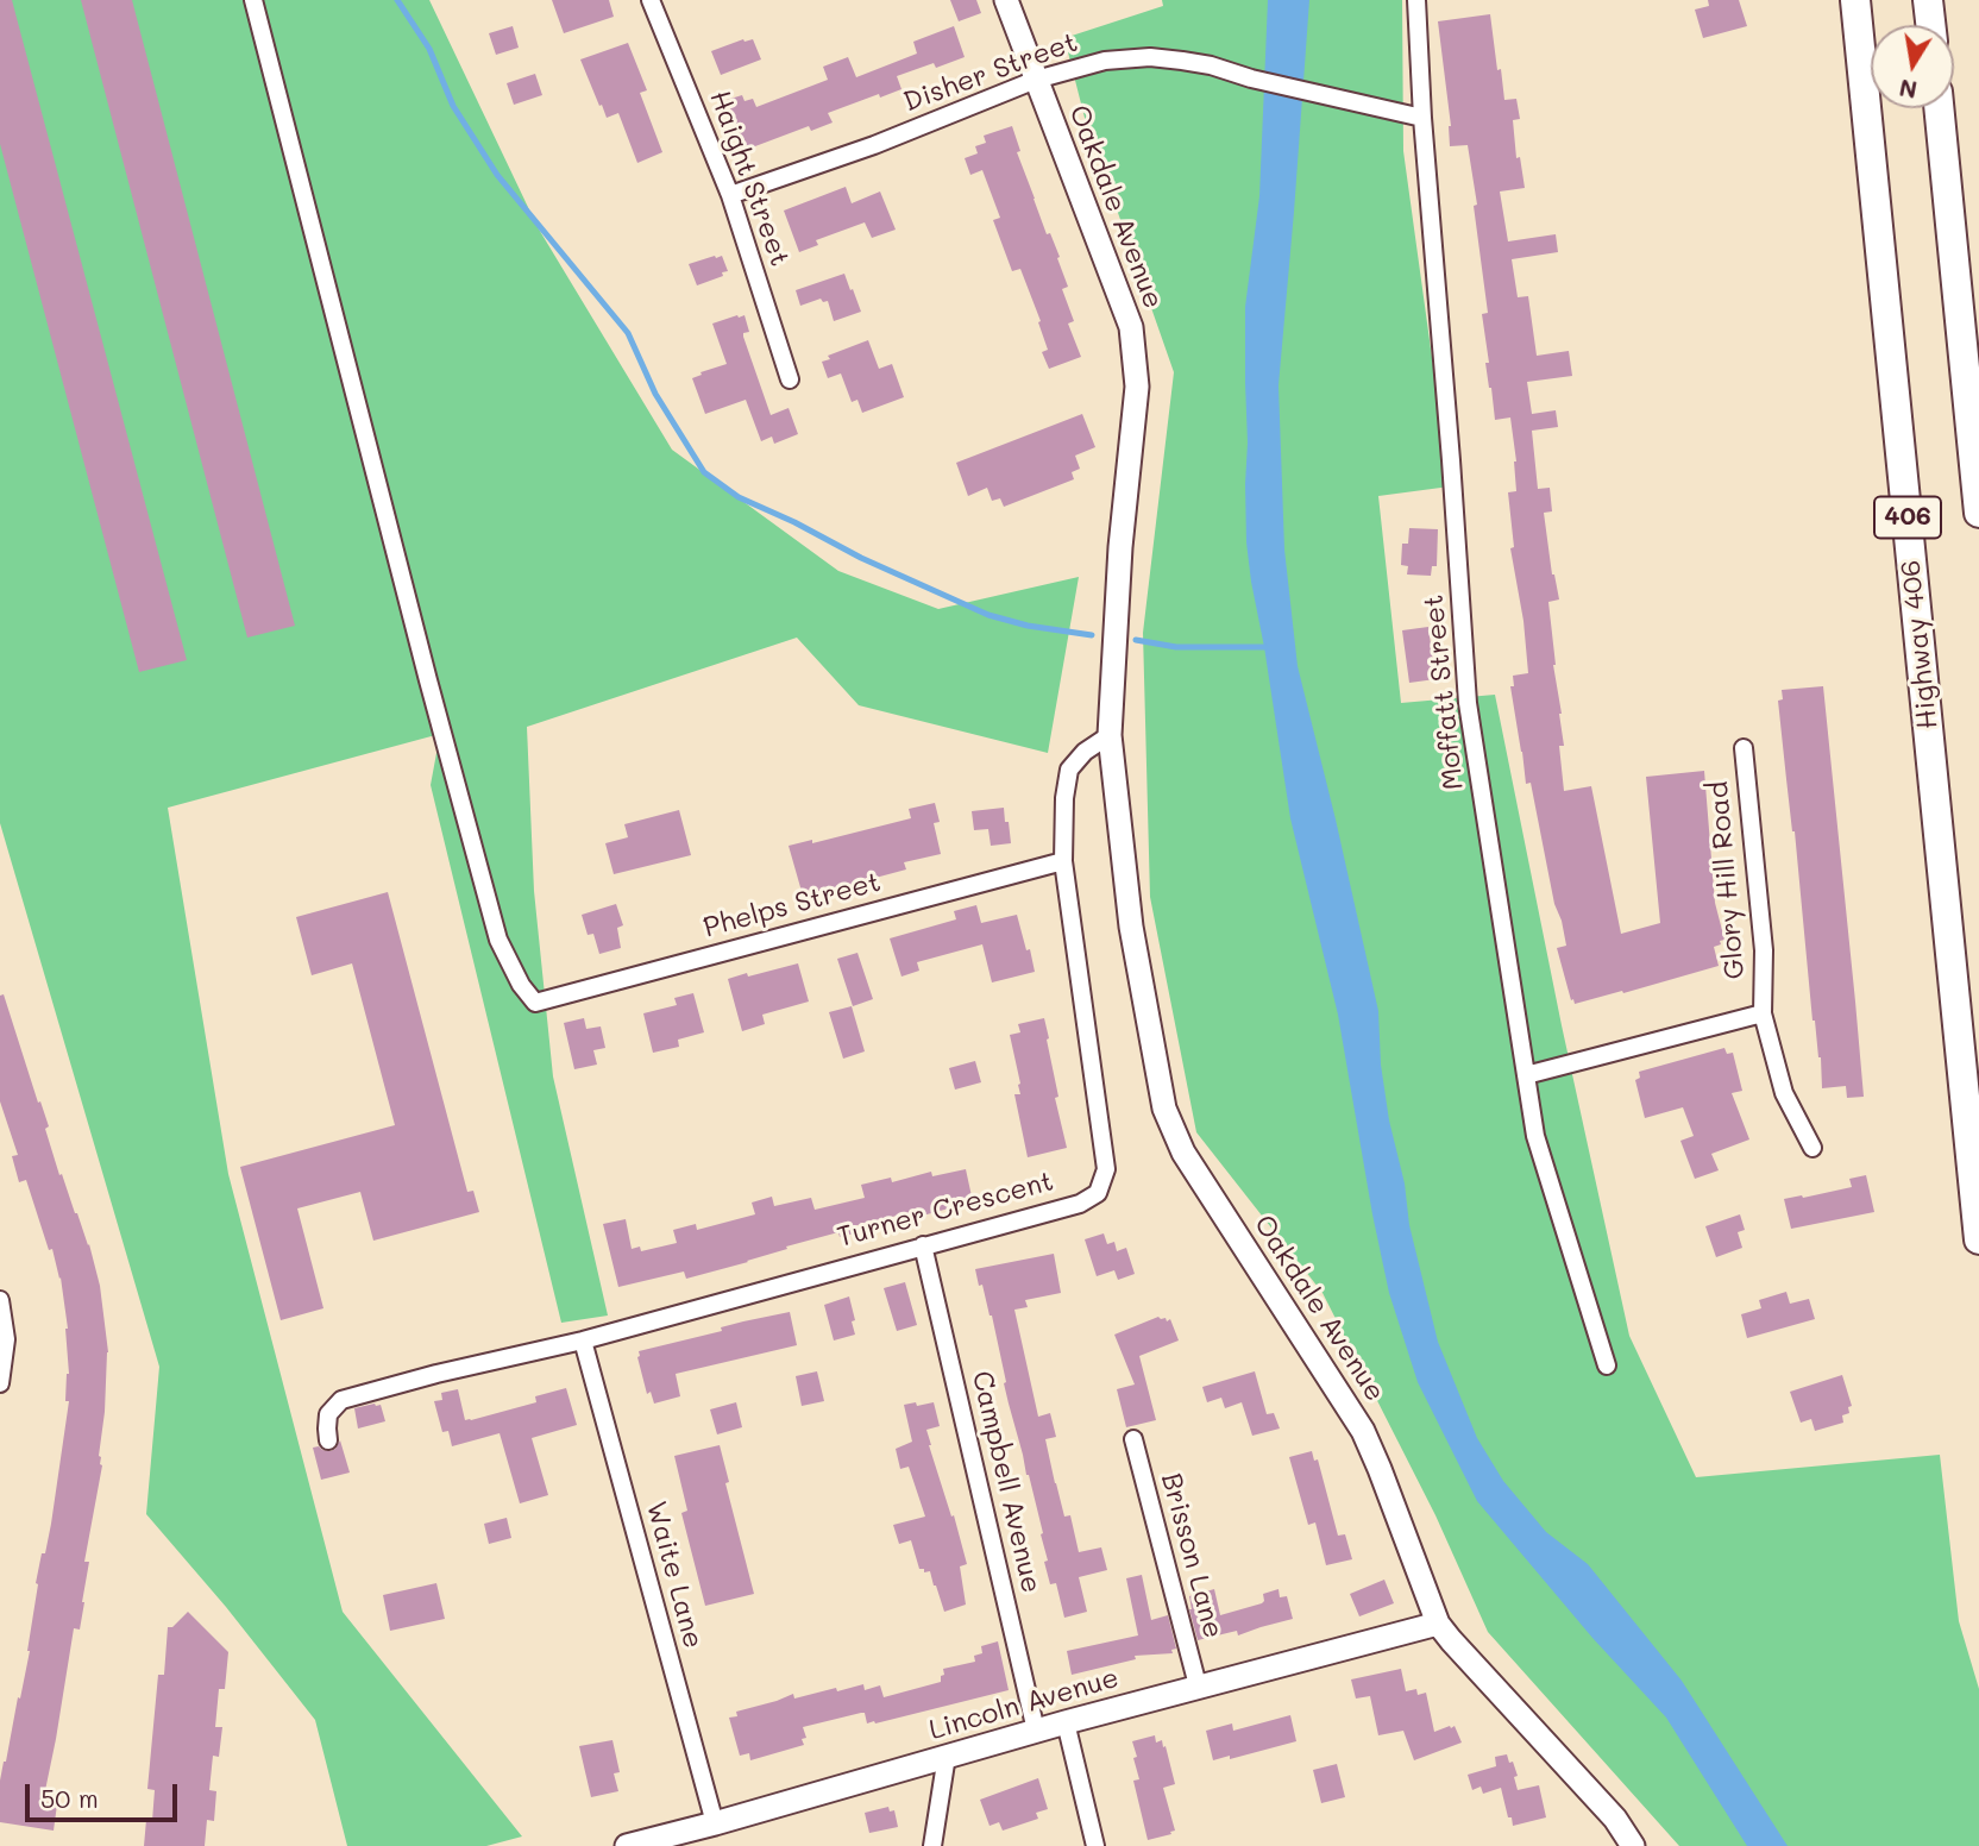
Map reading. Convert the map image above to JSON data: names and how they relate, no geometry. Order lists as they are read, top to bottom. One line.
{"streets":{"highway":["406","Highway 406"],"street":["Disher Street","Haight Street","Oakdale Avenue","Moffatt Street","Glory Hill Road","Phelps Street","Turner Crescent","Campbell Avenue","Brisson Lane","Waite Lane","Lincoln Avenue"]},"crossings":[["Disher Street","Haight Street"],["Disher Street","Oakdale Avenue"],["Disher Street","Moffatt Street"],["Oakdale Avenue","Turner Crescent"],["Oakdale Avenue","Lincoln Avenue"],["Moffatt Street","Glory Hill Road"],["Phelps Street","Turner Crescent"],["Turner Crescent","Campbell Avenue"],["Turner Crescent","Waite Lane"],["Campbell Avenue","Lincoln Avenue"],["Brisson Lane","Lincoln Avenue"],["Waite Lane","Lincoln Avenue"]],"scale_bar":"50 m","north":"bottom"}
